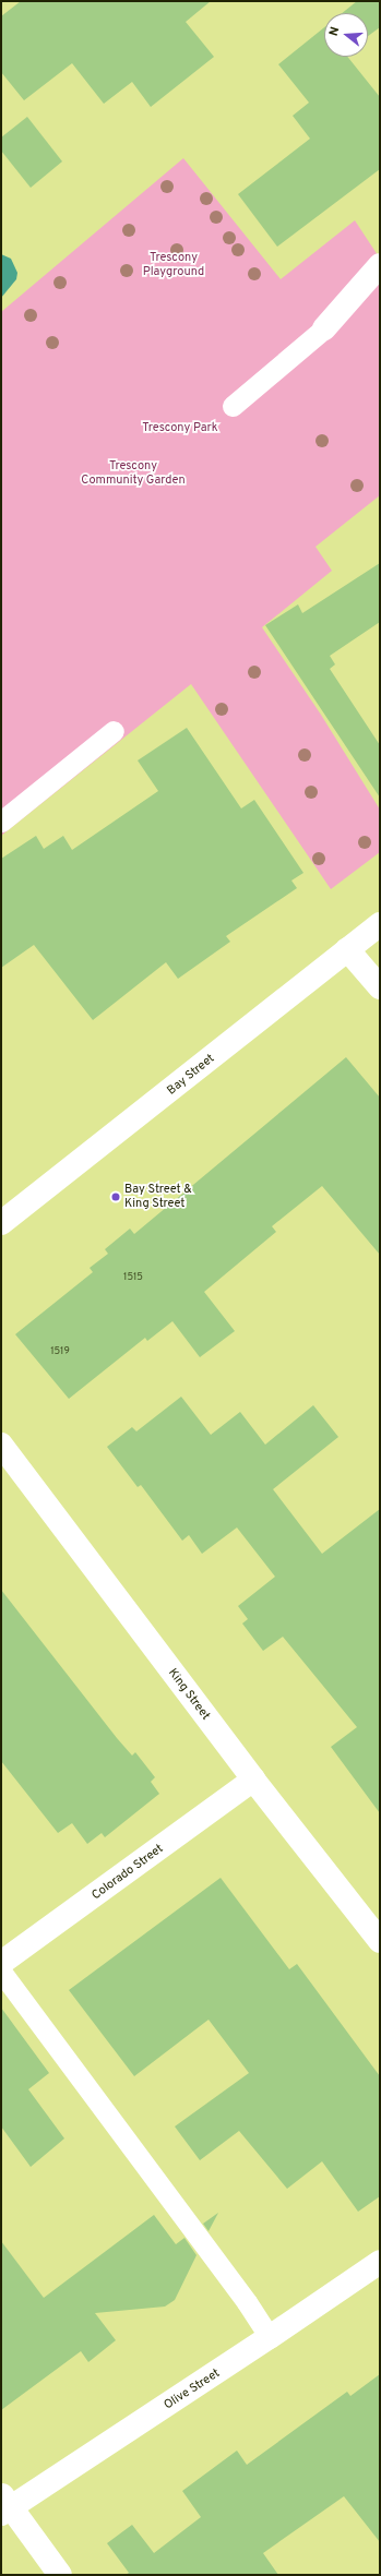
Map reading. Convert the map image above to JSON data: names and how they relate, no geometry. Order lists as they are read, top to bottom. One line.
{"streets":{"street":["Bay Street","King Street","Colorado Street","Olive Street"]},"crossings":[["King Street","Colorado Street"]],"parks":["Trescony Playground","Trescony Park","Trescony Community Garden"],"places":["Bay Street & King Street"],"house_numbers":["1515","1519"],"north":"left"}
